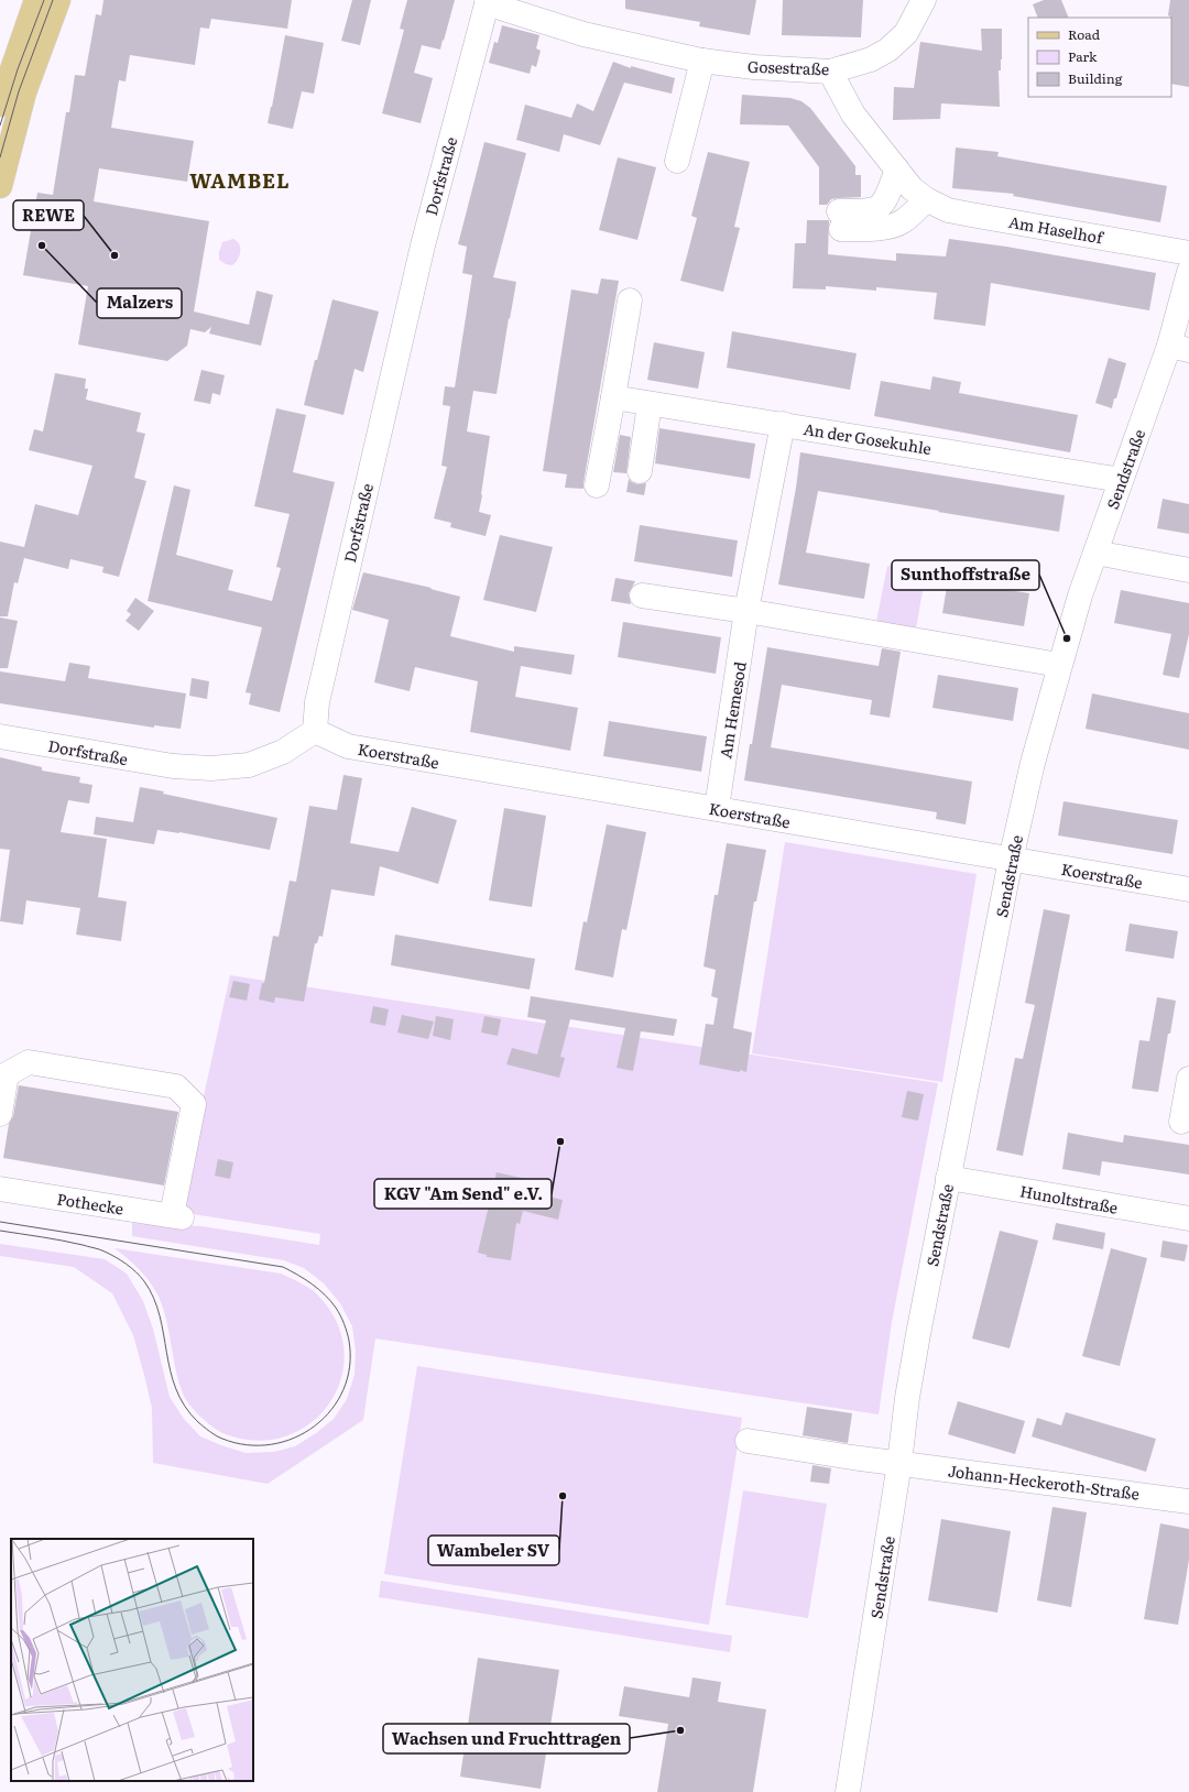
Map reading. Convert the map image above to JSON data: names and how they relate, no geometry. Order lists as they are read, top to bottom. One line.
{"streets":{"street":["Gosestraße","Dorfstraße","Am Haselhof","An der Gosekuhle","Sendstraße","Am Hemesod","Koerstraße","Hunoltstraße","Pothecke","Johann-Heckeroth-Straße"]},"crossings":[["Gosestraße","Dorfstraße"],["Gosestraße","Am Haselhof"],["Dorfstraße","Koerstraße"],["An der Gosekuhle","Sendstraße"],["An der Gosekuhle","Am Hemesod"],["Sendstraße","Koerstraße"],["Sendstraße","Hunoltstraße"],["Sendstraße","Johann-Heckeroth-Straße"],["Am Hemesod","Koerstraße"]],"districts":["WAMBEL"],"places":["Malzers","REWE","Sunthoffstraße","KGV \"Am Send\" e.V.","Wambeler SV","Wachsen und Fruchttragen"],"legend":["Road","Park","Building"]}
